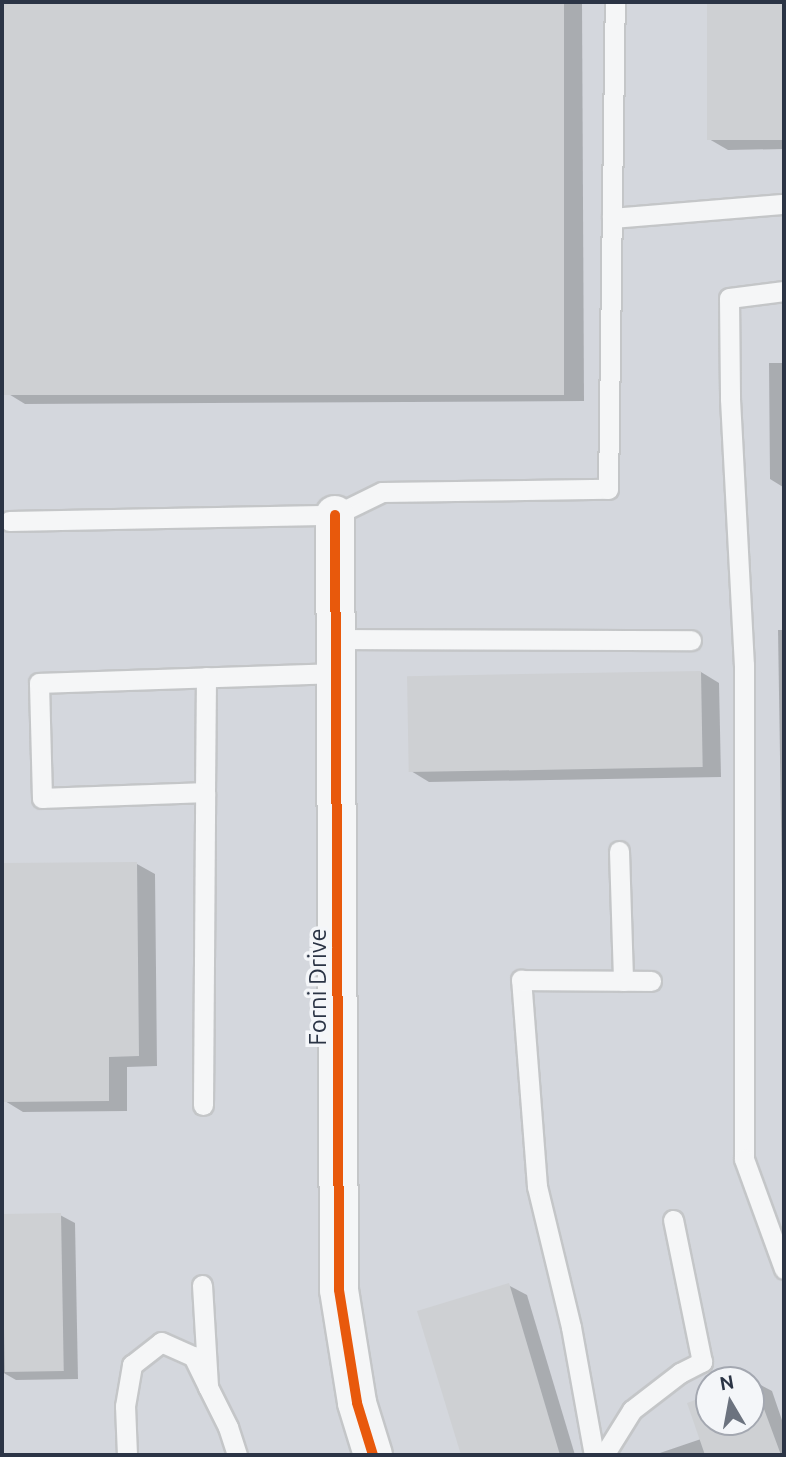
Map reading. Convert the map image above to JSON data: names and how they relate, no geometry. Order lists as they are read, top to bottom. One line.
{"streets":{"street":["Forni Drive"]},"north":"top"}
